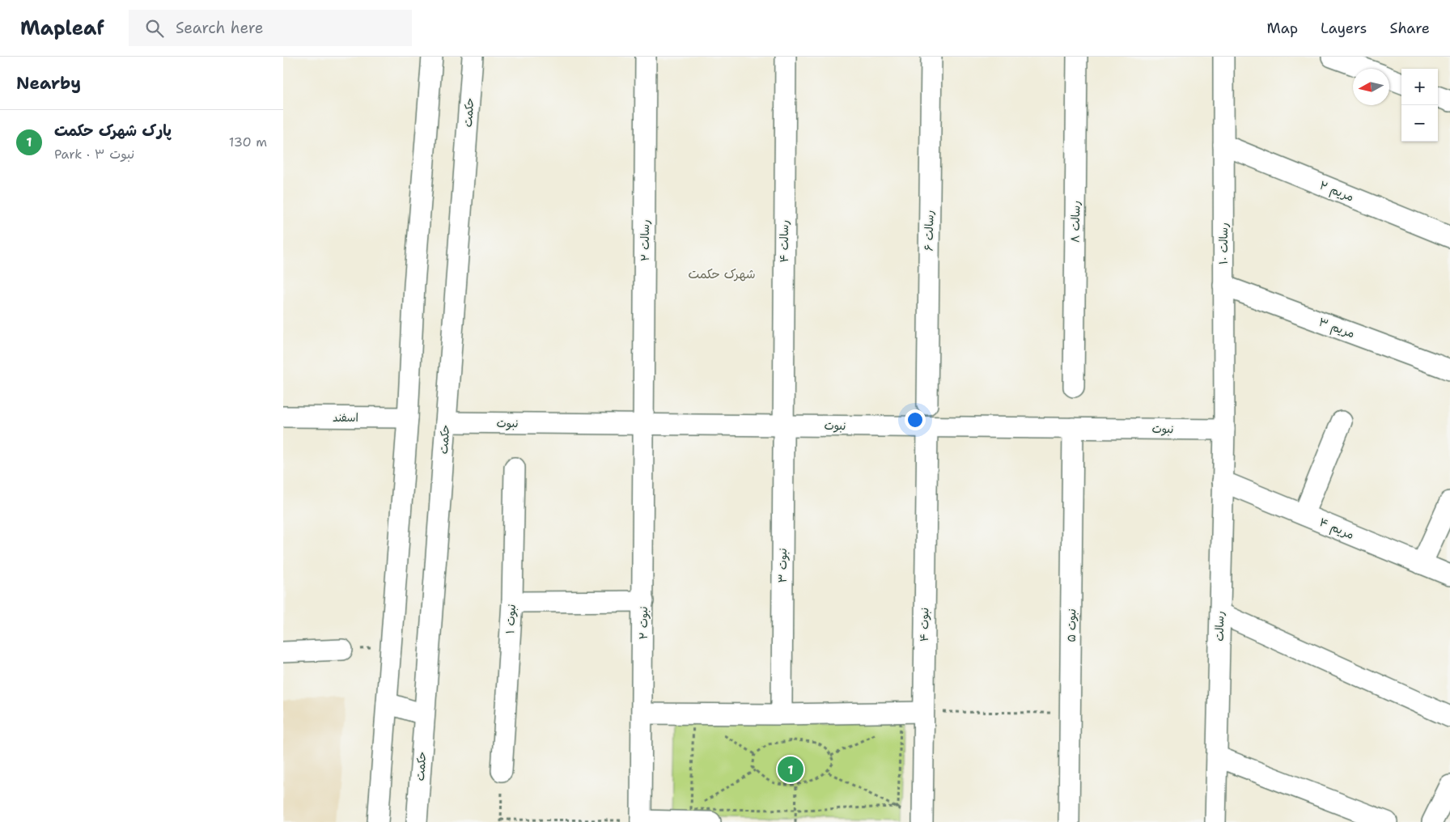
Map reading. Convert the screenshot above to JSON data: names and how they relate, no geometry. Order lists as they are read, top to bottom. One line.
{"streets":{"street":["حکمت","مریم ۲","رسالت ۸","رسالت ۶","رسالت ۲","رسالت ۴","رسالت ۱۰","مریم ۳","اسفند","نبوت","مریم ۴","نبوت ۳","نبوت ۱","نبوت ۲","نبوت ۴","نبوت ۵","رسالت"]},"crossings":[["حکمت","نبوت"],["مریم ۲","رسالت ۱۰"],["رسالت ۲","نبوت"],["رسالت ۲","نبوت ۲"],["رسالت ۴","نبوت"],["رسالت ۴","نبوت ۳"],["رسالت ۱۰","مریم ۳"],["رسالت ۱۰","نبوت"],["رسالت ۱۰","رسالت"],["نبوت","نبوت ۳"],["نبوت","نبوت ۲"],["نبوت","نبوت ۴"],["نبوت","نبوت ۵"],["نبوت","رسالت"],["مریم ۴","رسالت"]],"districts":["شهرک حکمت"],"north":"left","page":{"header":"Mapleaf","search":"Search here","nav":["Map","Layers","Share"],"heading":"Nearby","map_buttons":["+","−"],"list":[{"mark":"1","name":"پارک شهرک حکمت","note":"Park · نبوت ۳","value":"130 m"}],"pins":"1"}}
